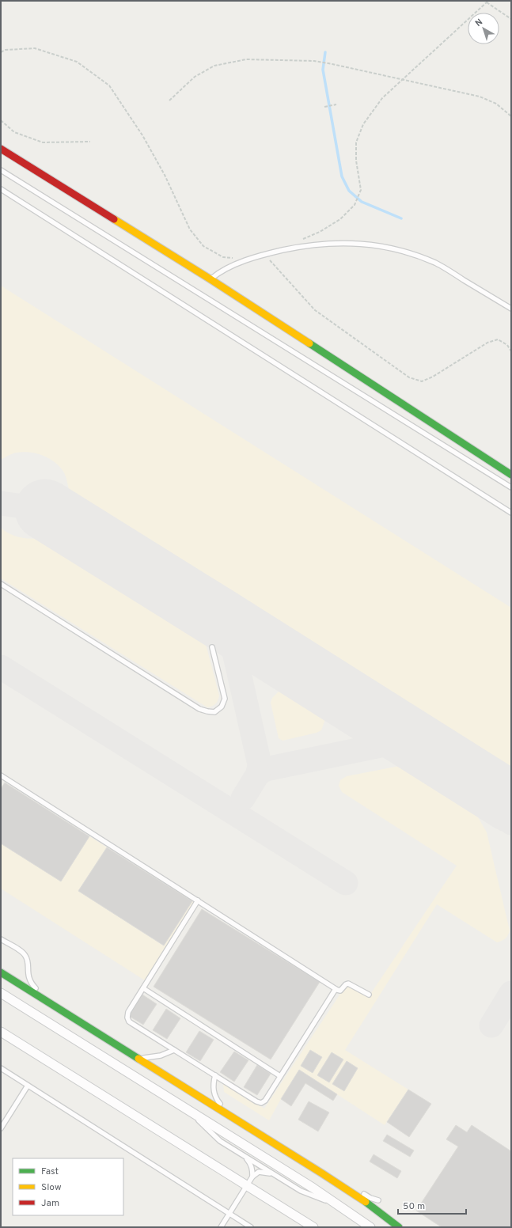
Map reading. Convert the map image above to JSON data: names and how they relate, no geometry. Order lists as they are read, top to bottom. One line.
{"legend":["Fast","Slow","Jam"],"scale_bar":"50 m","north":"top left"}
